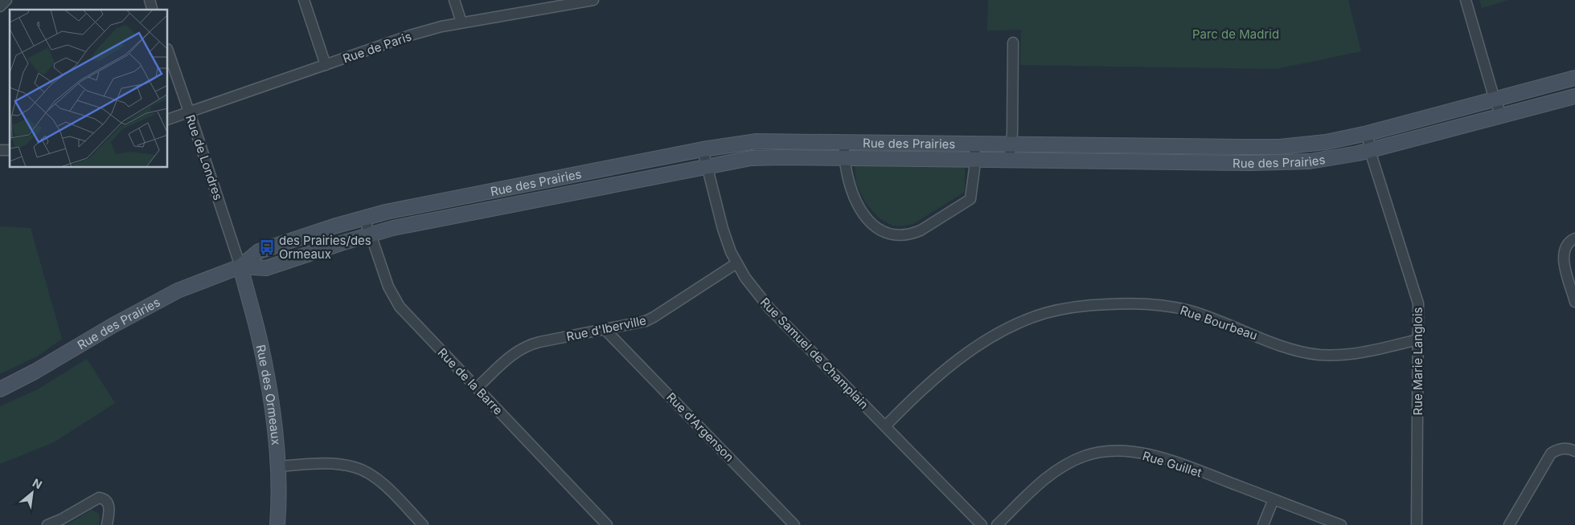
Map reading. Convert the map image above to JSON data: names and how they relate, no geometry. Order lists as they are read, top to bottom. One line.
{"streets":{"street":["Rue de Paris","Rue des Prairies","Rue de Londres","Rue Bourbeau","Rue d'Iberville","Rue Samuel de Champlain","Rue Marie Langlois","Rue de la Barre","Rue des Ormeaux","Rue d'Argenson","Rue Guillet"]},"crossings":[["Rue de Paris","Rue de Londres"],["Rue des Prairies","Rue de Londres"],["Rue des Prairies","Rue Samuel de Champlain"],["Rue des Prairies","Rue Marie Langlois"],["Rue des Prairies","Rue de la Barre"],["Rue des Prairies","Rue des Ormeaux"],["Rue de Londres","Rue des Ormeaux"],["Rue Bourbeau","Rue Samuel de Champlain"],["Rue Bourbeau","Rue Marie Langlois"],["Rue d'Iberville","Rue Samuel de Champlain"],["Rue d'Iberville","Rue de la Barre"],["Rue d'Iberville","Rue d'Argenson"]],"parks":["Parc de Madrid"],"places":{"bus stop":["des Prairies/des Ormeaux"]},"north":"top right"}
